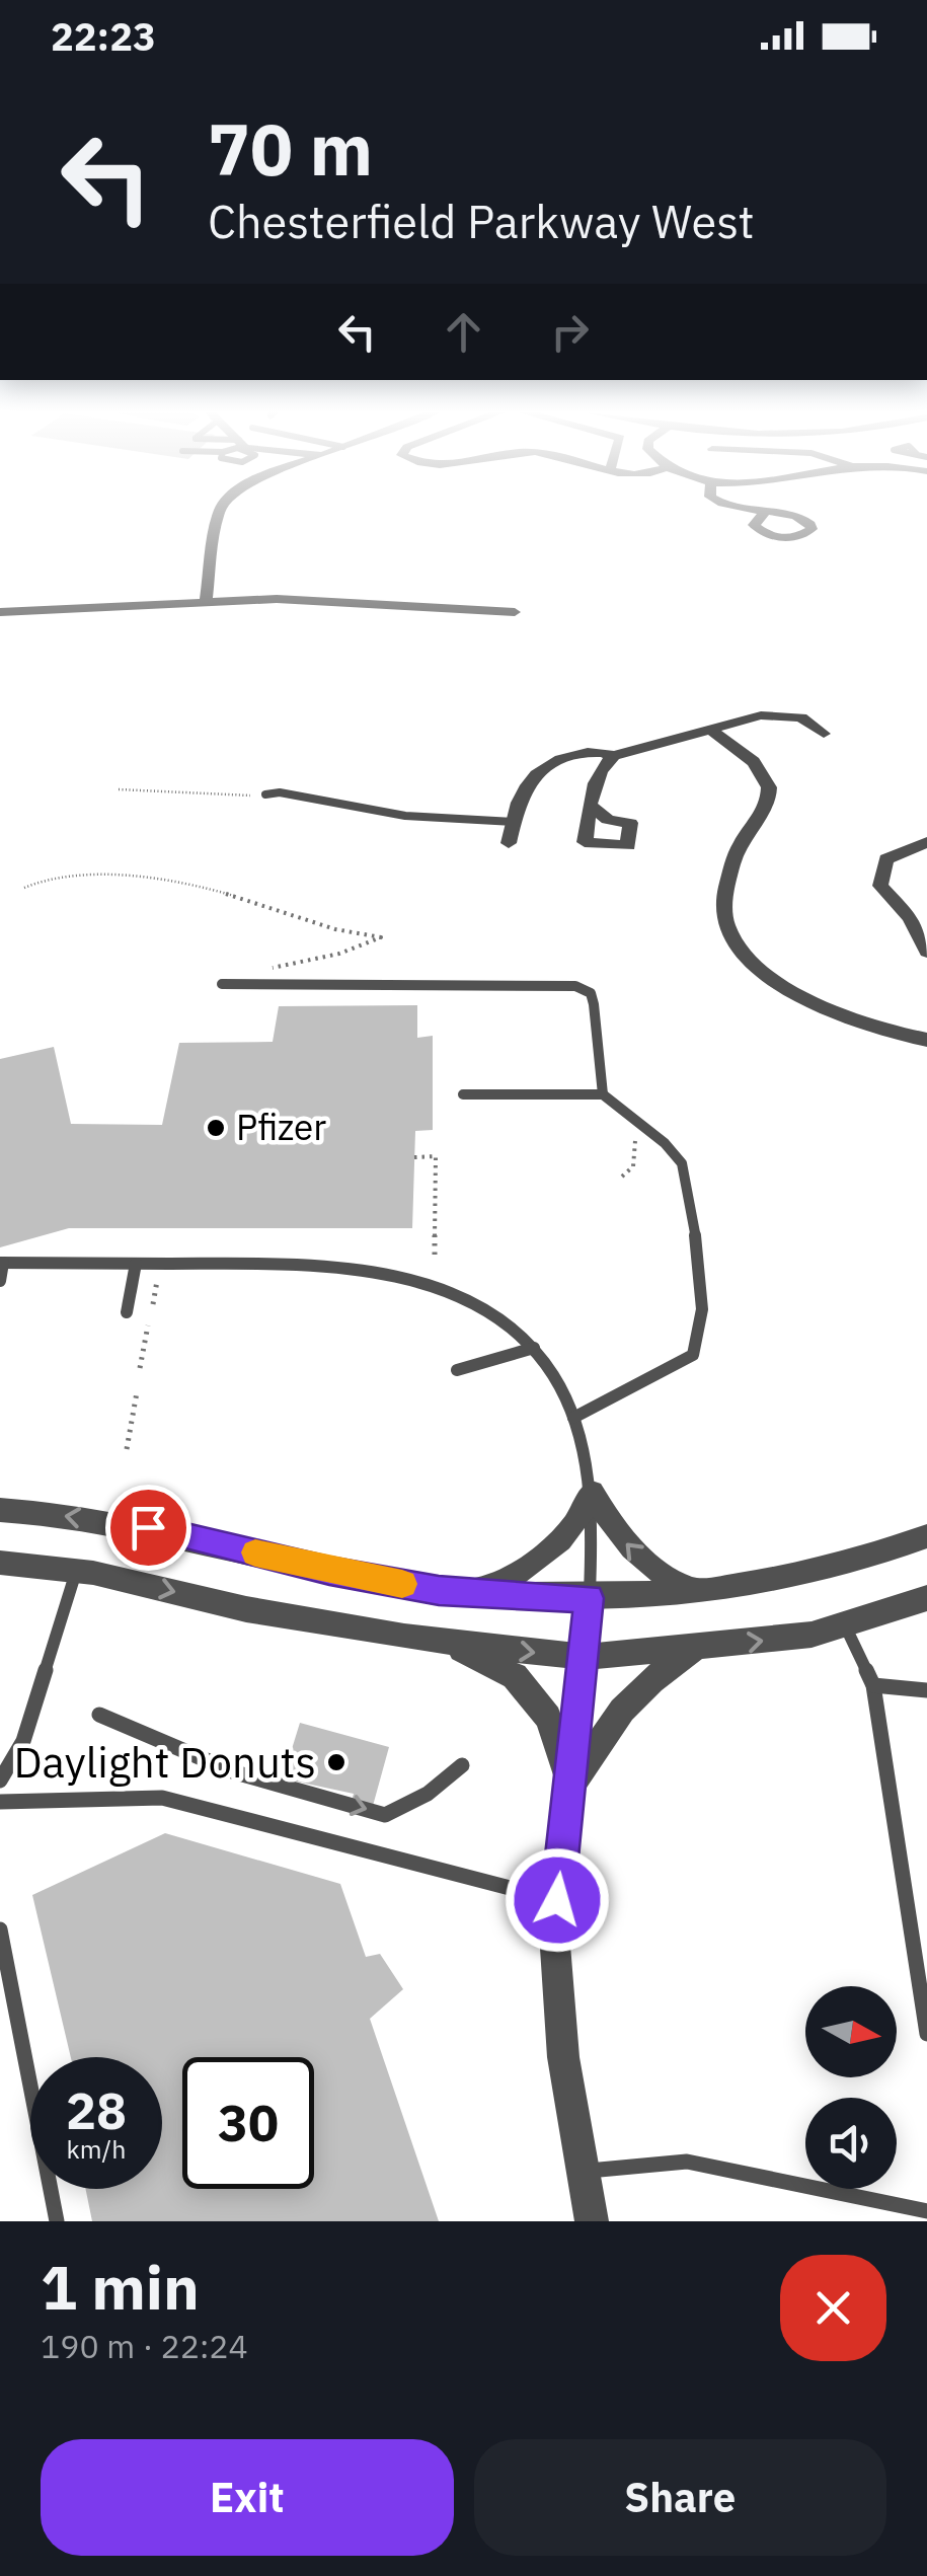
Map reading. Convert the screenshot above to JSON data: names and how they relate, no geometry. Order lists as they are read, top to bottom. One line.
{"places":["Pfizer","Daylight Donuts"],"north":"right","page":{"status":"22:23","turn":["70 m","Chesterfield Parkway West"],"speed":"28 km/h","limit":"30","heading":["1 min","190 m · 22:24"],"buttons":["Exit","Share"]}}
